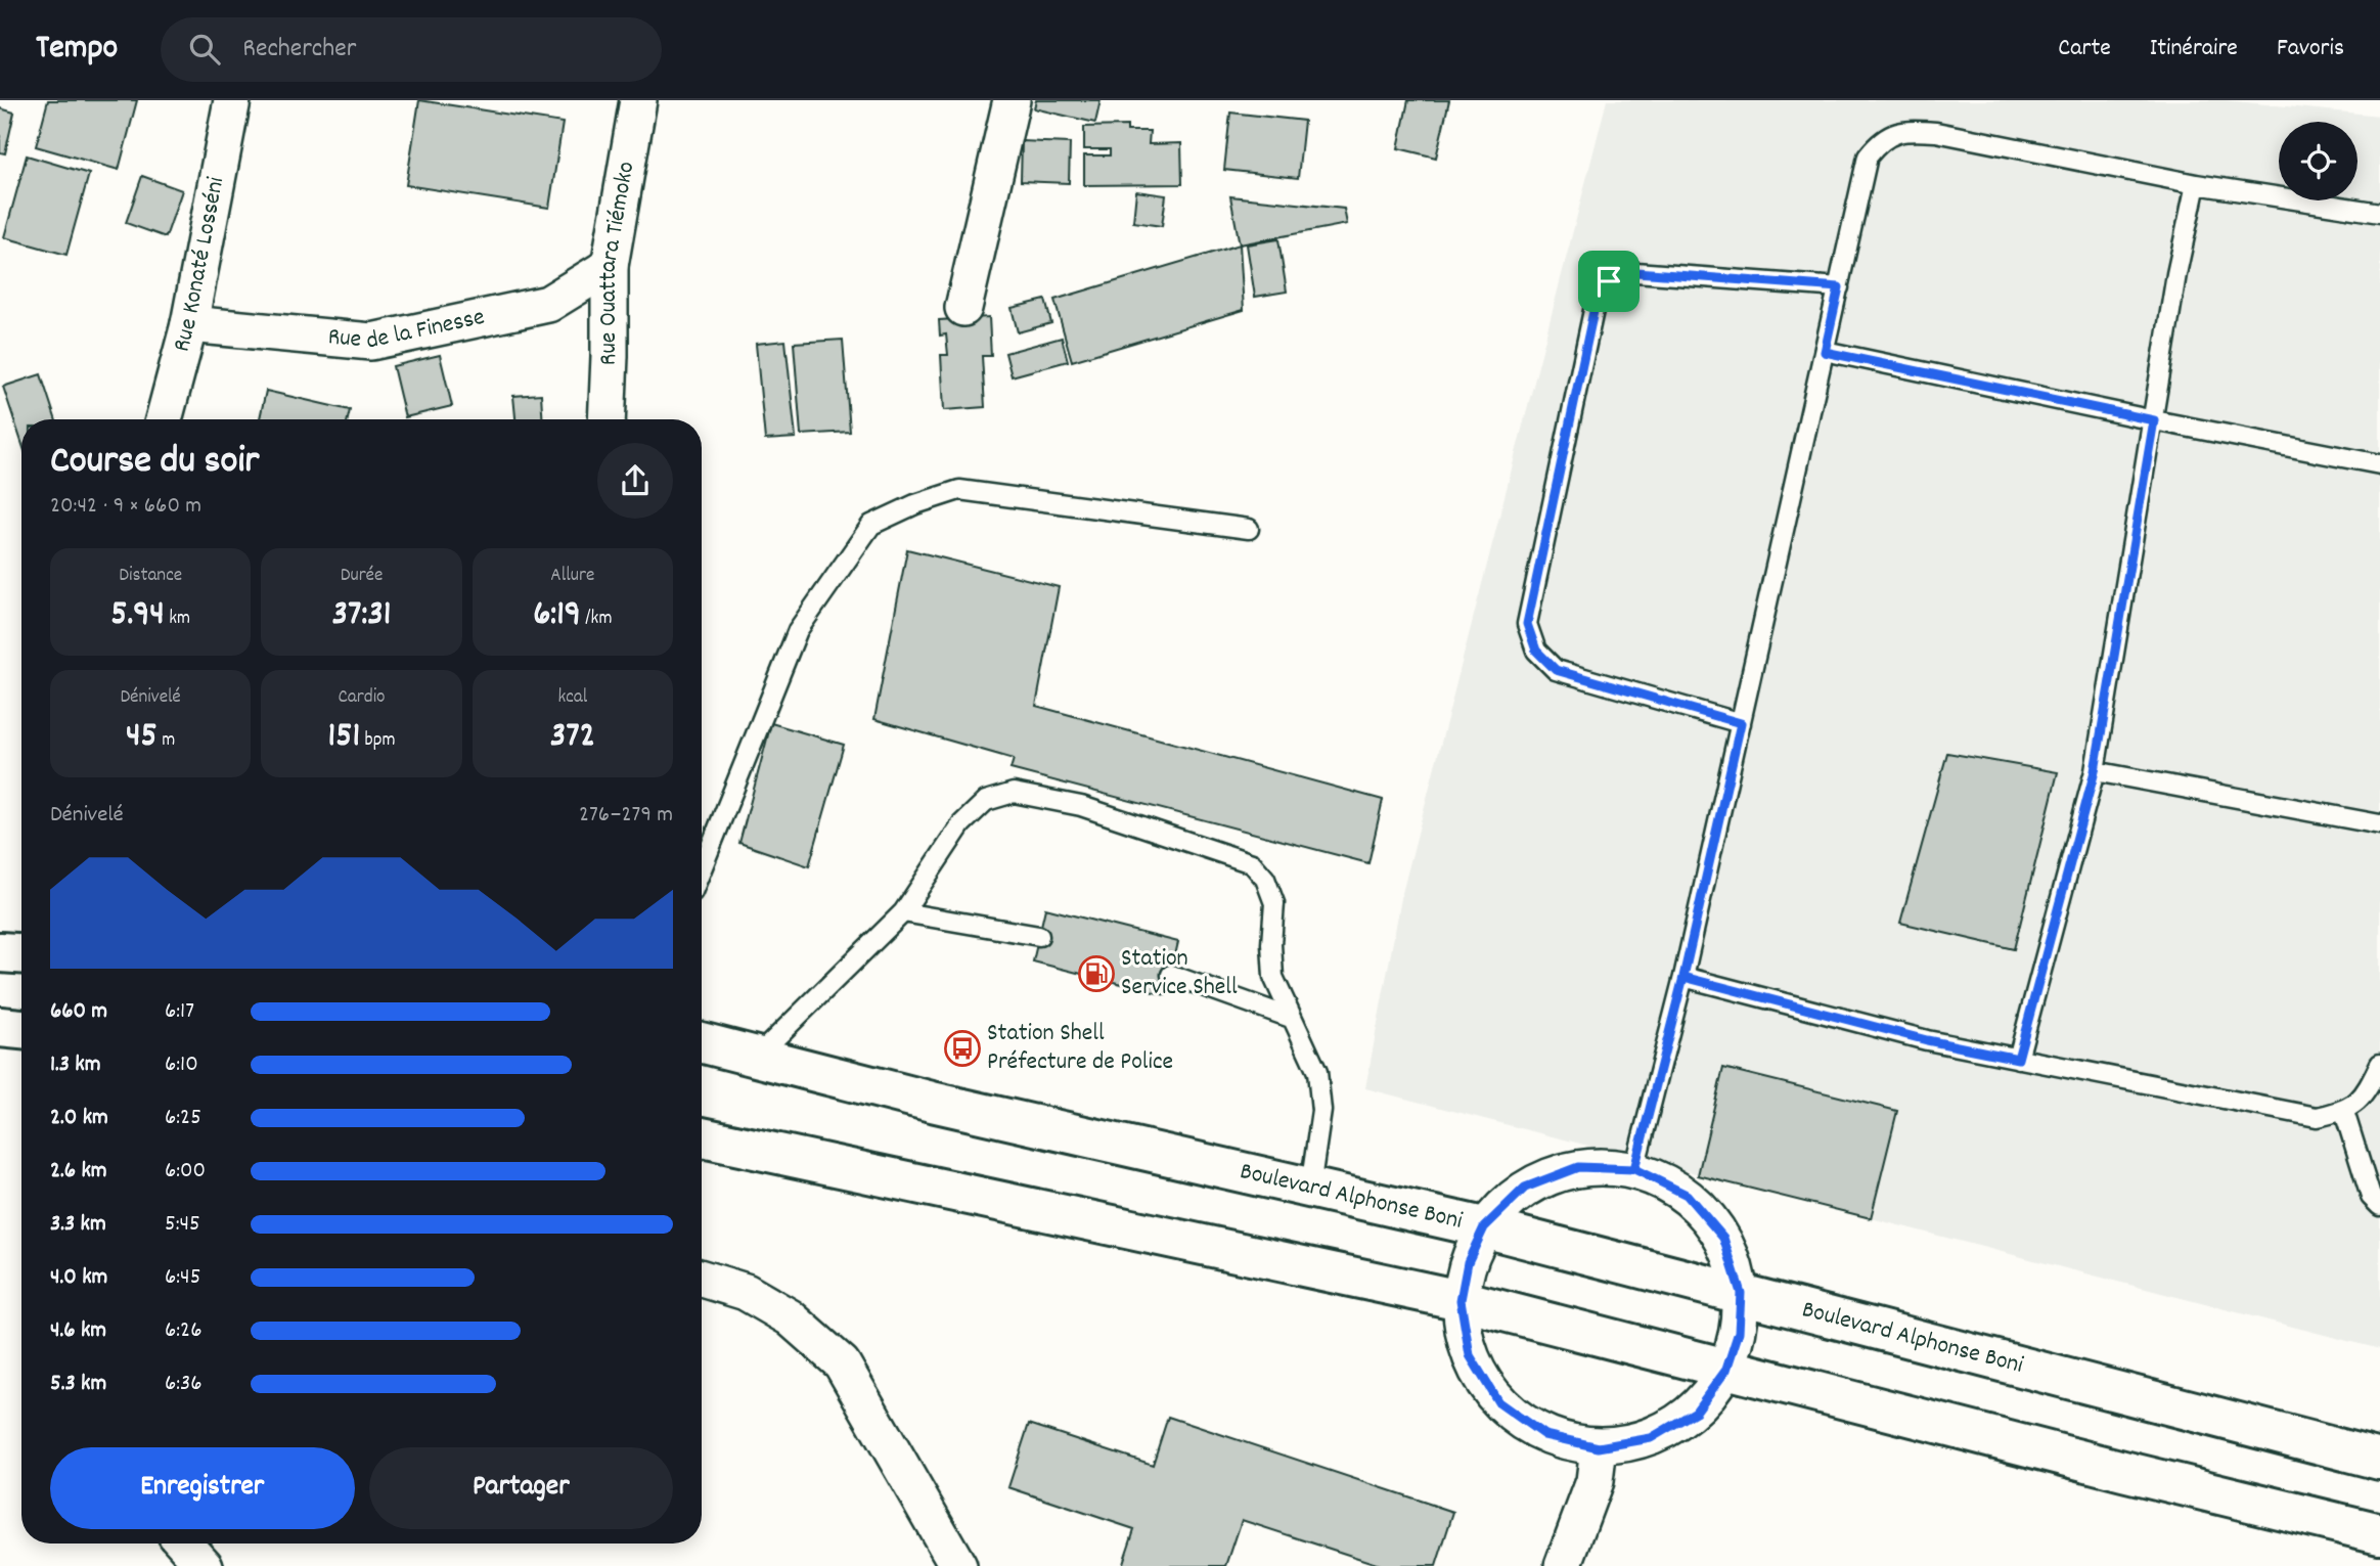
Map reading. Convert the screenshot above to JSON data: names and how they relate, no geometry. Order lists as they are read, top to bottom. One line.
{"streets":{"main road":["Boulevard Alphonse Boni"],"street":["Rue Ouattara Tiémoko","Rue Konaté Losséni","Rue de la Finesse"]},"crossings":[["Rue Ouattara Tiémoko","Rue de la Finesse"],["Rue Konaté Losséni","Rue de la Finesse"]],"places":{"fuel station":["Station Service Shell"],"bus stop":["Station Shell Préfecture de Police"]},"page":{"header":"Tempo","search":"Rechercher","nav":["Carte","Itinéraire","Favoris"],"heading":["Course du soir","20:42 · 9 × 660 m"],"stats":[["Distance","5.94 km"],["Durée","37:31"],["Allure","6:19 /km"],["Dénivelé","45 m"],["Cardio","151 bpm"],["kcal","372"]],"chart":["Dénivelé","276–279 m"],"list":[{"name":"660 m","note":"6:17"},{"name":"1.3 km","note":"6:10"},{"name":"2.0 km","note":"6:25"},{"name":"2.6 km","note":"6:00"},{"name":"3.3 km","note":"5:45"},{"name":"4.0 km","note":"6:45"},{"name":"4.6 km","note":"6:26"},{"name":"5.3 km","note":"6:36"}],"buttons":["Enregistrer","Partager"]}}
